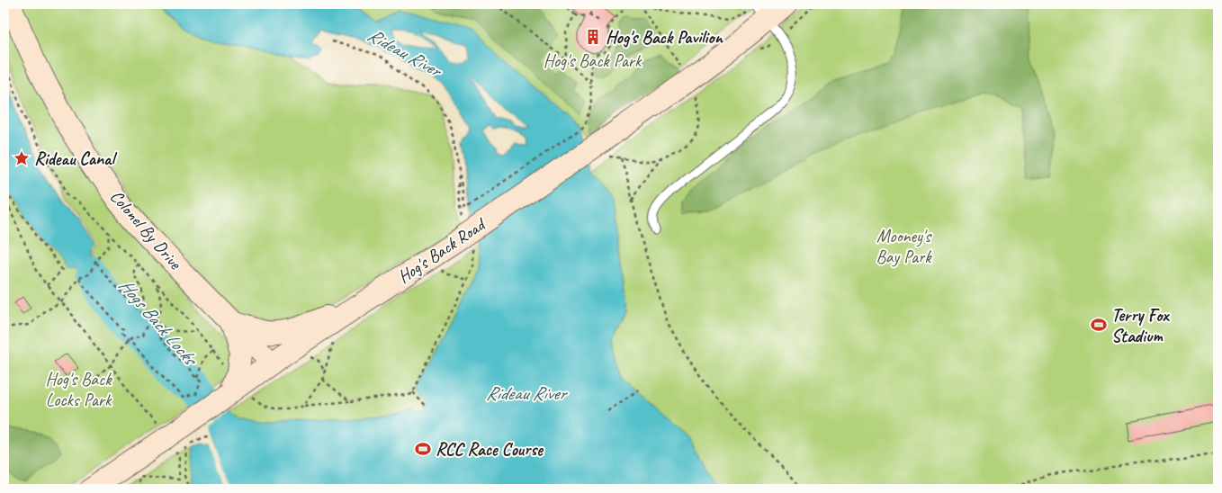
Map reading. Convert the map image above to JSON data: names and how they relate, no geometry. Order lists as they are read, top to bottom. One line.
{"streets":{"main road":["Colonel By Drive","Hog's Back Road"]},"crossings":[["Colonel By Drive","Hog's Back Road"]],"water":["Rideau River","Hogs Back Locks"],"parks":["Hog's Back Park","Mooney's Bay Park","Hog's Back Locks Park"],"places":{"building":["Hog's Back Pavilion"],"place":["Rideau Canal"],"sports":["Terry Fox Stadium","RCC Race Course"]}}
